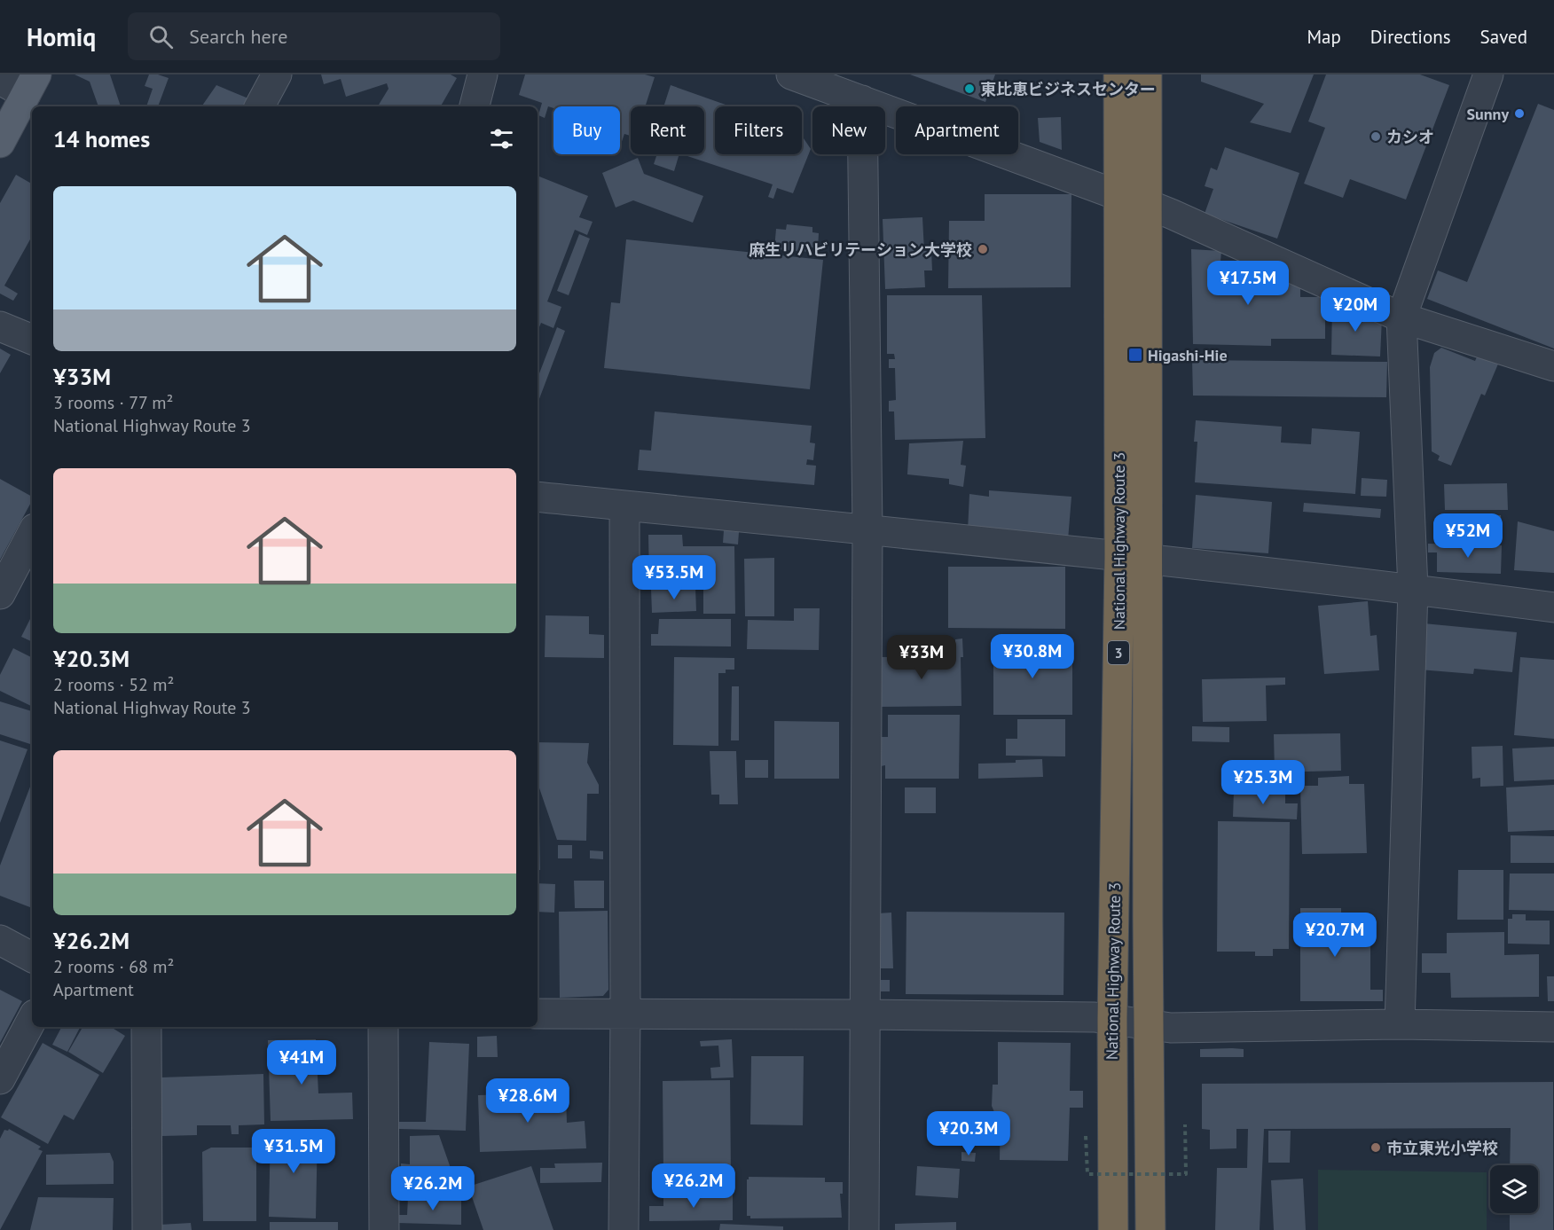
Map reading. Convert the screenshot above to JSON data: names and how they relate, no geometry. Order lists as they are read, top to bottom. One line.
{"streets":{"highway":["National Highway Route 3","3"]},"places":{"other":["東比恵ビジネスセンター","Sunny","カシオ","麻生リハビリテーション大学校","市立東光小学校"],"transit":["Higashi-Hie"]},"page":{"header":"Homiq","search":"Search here","nav":["Map","Directions","Saved"],"chip":["Buy","Rent","Filters","New","Apartment"],"heading":"14 homes","list":[{"name":"¥33M","note":"3 rooms · 77 m² · National Highway Route 3"},{"name":"¥20.3M","note":"2 rooms · 52 m² · National Highway Route 3"},{"name":"¥26.2M","note":"2 rooms · 68 m² · Apartment"}],"price":["¥17.5M","¥20M","¥52M","¥53.5M","¥30.8M","¥33M","¥25.3M","¥20.7M","¥41M","¥28.6M","¥20.3M","¥31.5M","¥26.2M","¥26.2M"]}}
